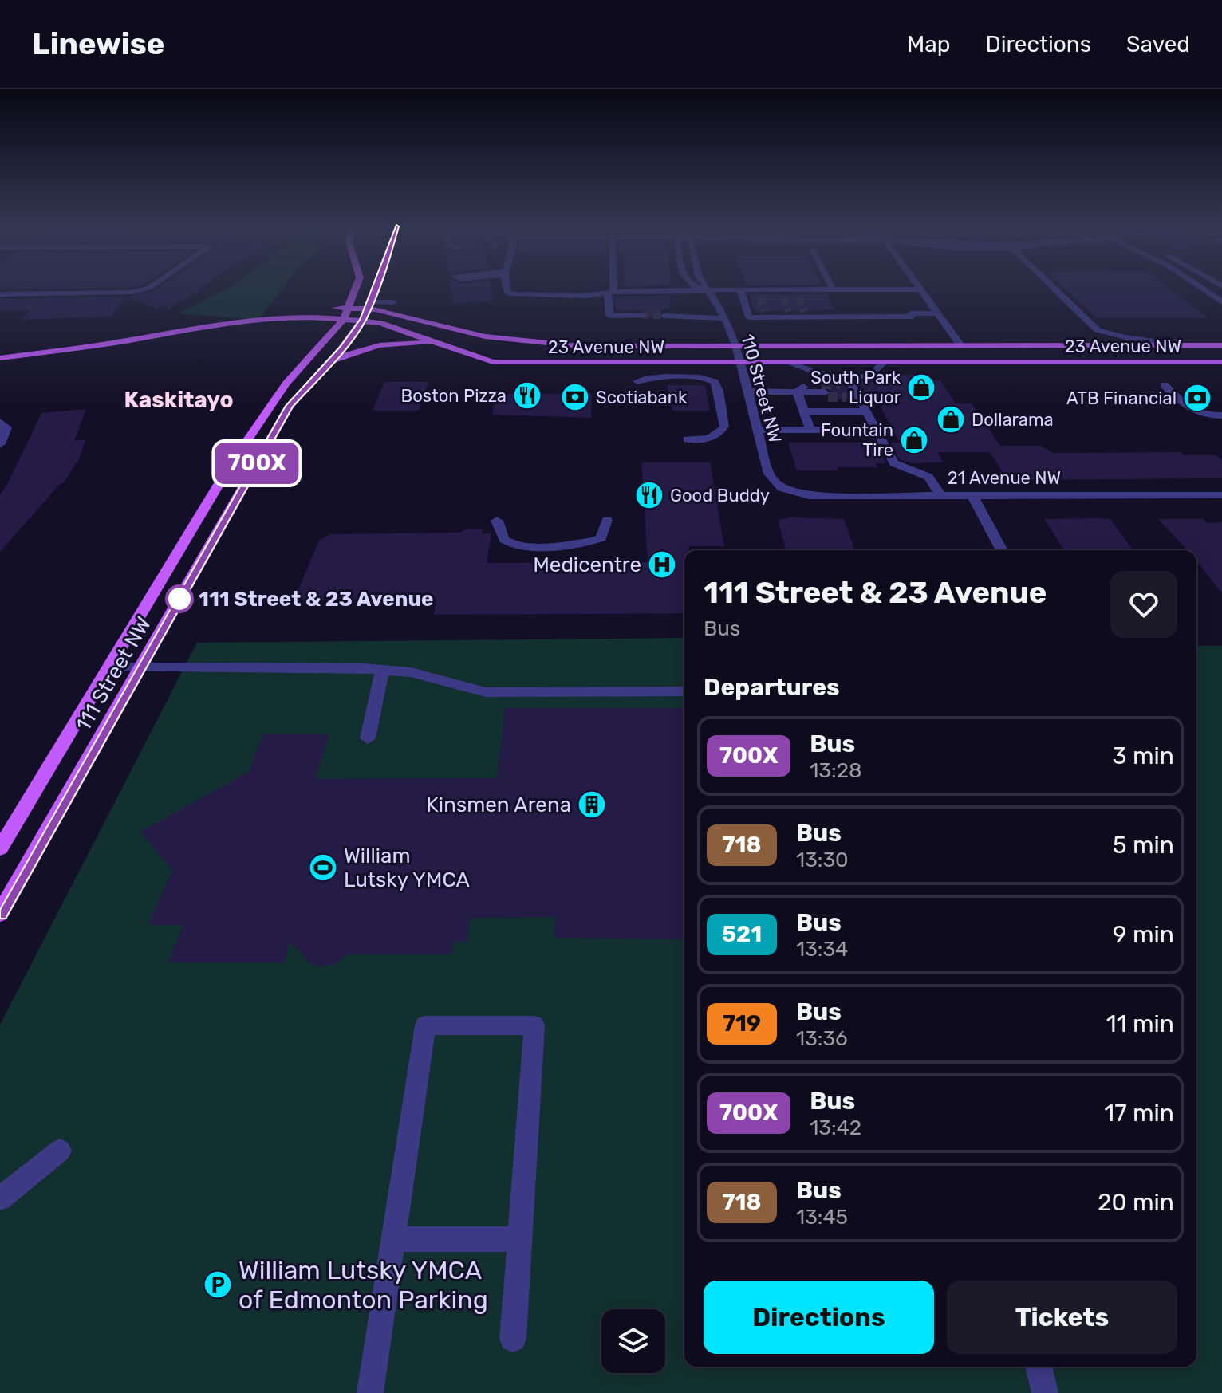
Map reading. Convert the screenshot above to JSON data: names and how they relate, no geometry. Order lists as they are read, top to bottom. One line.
{"streets":{"main road":["23 Avenue NW","111 Street NW"],"street":["110 Street NW","21 Avenue NW"]},"crossings":[["23 Avenue NW","110 Street NW"],["23 Avenue NW","111 Street NW"],["110 Street NW","21 Avenue NW"]],"districts":["Kaskitayo"],"places":{"shop":["South Park Liquor","Dollarama","Fountain Tire"],"restaurant":["Boston Pizza","Good Buddy"],"bank":["Scotiabank","ATB Financial"],"hospital":["Medicentre"],"other":["111 Street & 23 Avenue"],"building":["Kinsmen Arena"],"sports":["William Lutsky YMCA"],"parking":["William Lutsky YMCA of Edmonton Parking"]},"lines":["bus line 700X"],"page":{"header":"Linewise","nav":["Map","Directions","Saved"],"on_map":"700X","heading":[["111 Street & 23 Avenue","Bus"],"Departures"],"list":[{"mark":"700X","name":"Bus","note":"13:28","value":"3 min"},{"mark":"718","name":"Bus","note":"13:30","value":"5 min"},{"mark":"521","name":"Bus","note":"13:34","value":"9 min"},{"mark":"719","name":"Bus","note":"13:36","value":"11 min"},{"mark":"700X","name":"Bus","note":"13:42","value":"17 min"},{"mark":"718","name":"Bus","note":"13:45","value":"20 min"}],"buttons":["Directions","Tickets"]}}
